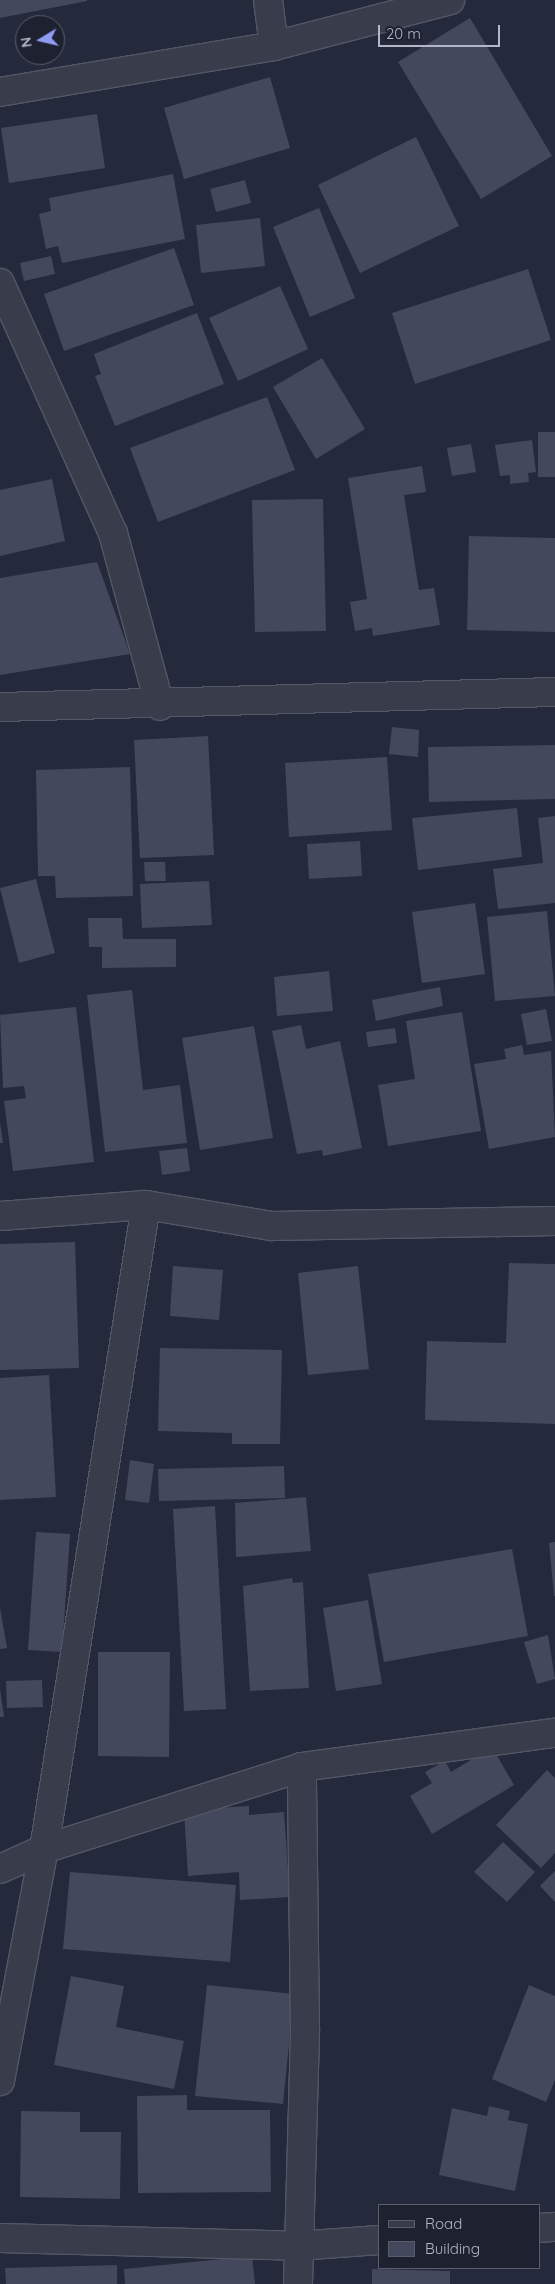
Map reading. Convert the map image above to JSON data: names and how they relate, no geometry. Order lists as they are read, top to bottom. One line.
{"legend":["Road","Building"],"scale_bar":"20 m","north":"left"}
